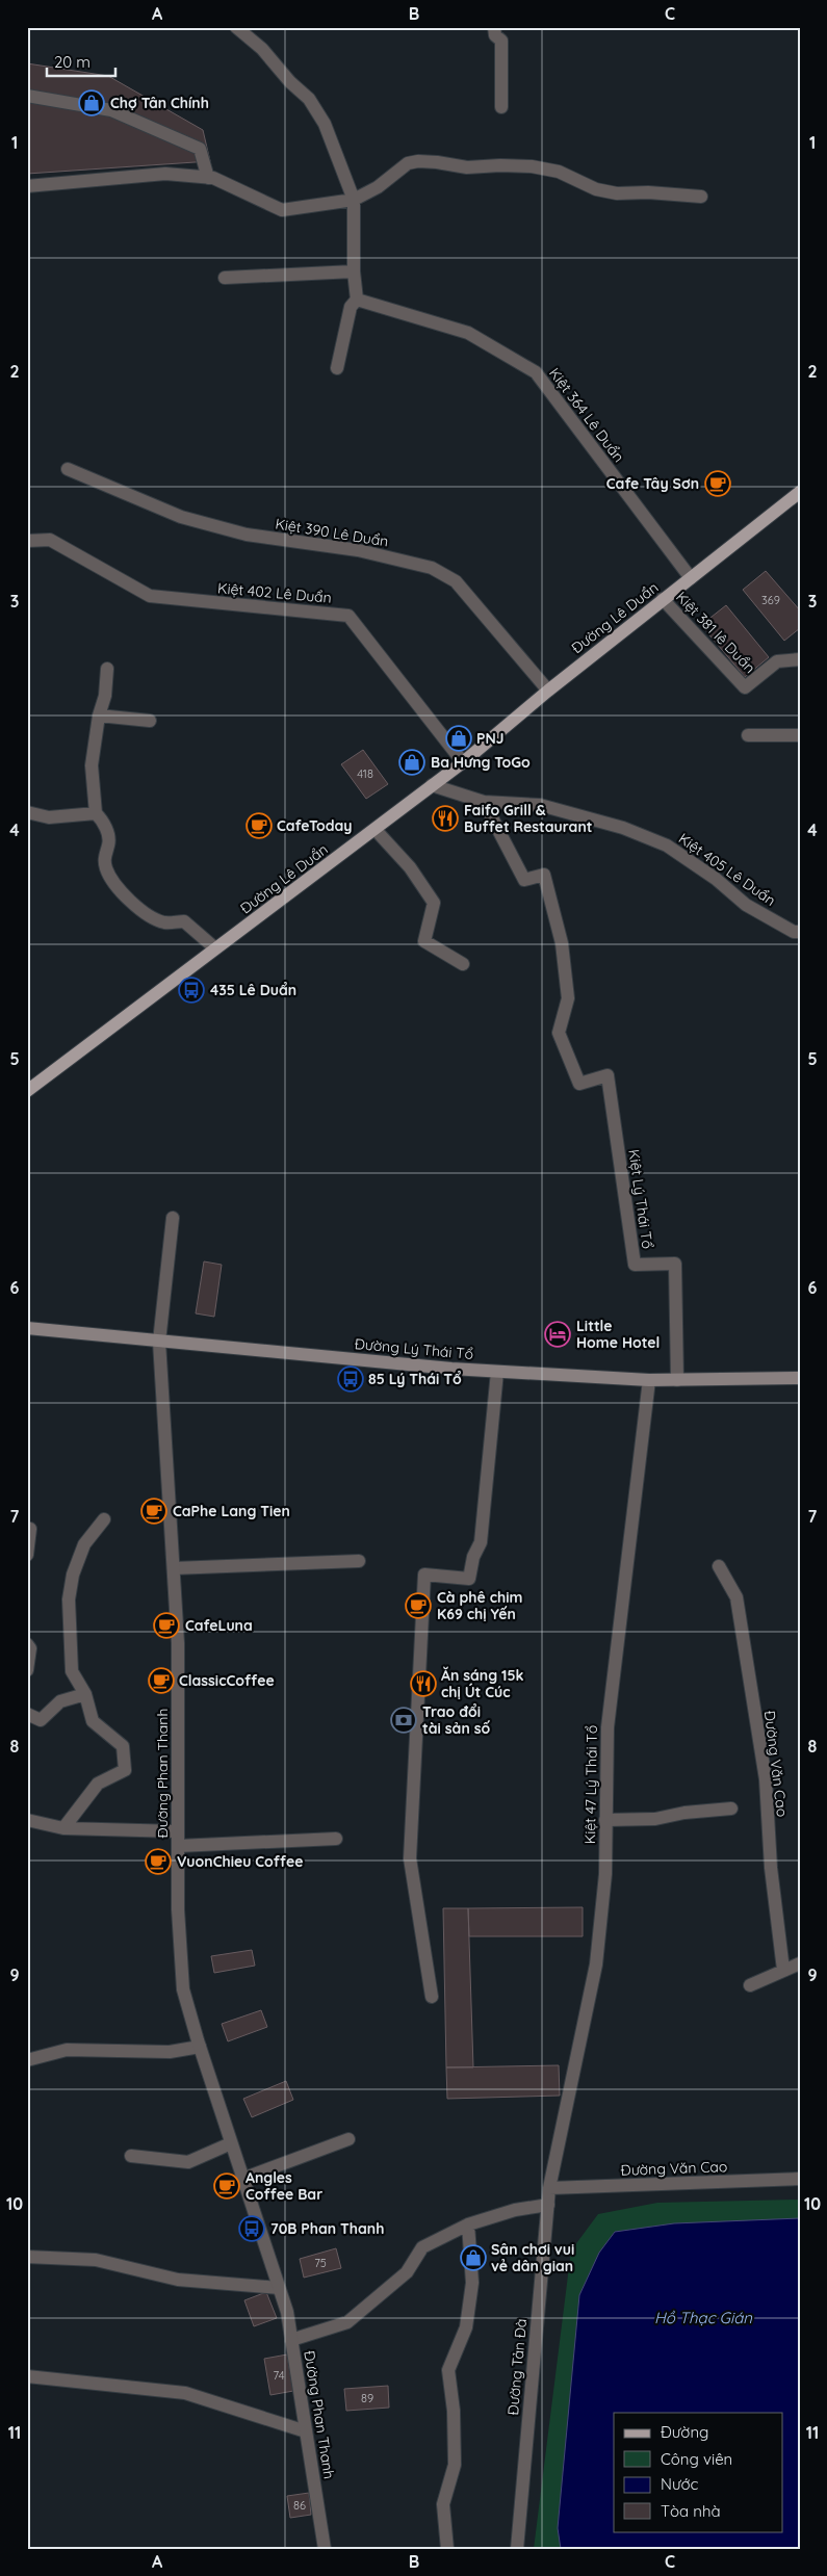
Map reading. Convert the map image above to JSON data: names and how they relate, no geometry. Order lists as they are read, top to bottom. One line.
{"streets":{"main road":["Đường Lê Duẩn"],"street":["Kiệt 364 Lê Duẩn","Kiệt 390 Lê Duẩn","Kiệt 402 Lê Duẩn","Kiệt 381 lê Duẩn","Kiệt 405 Lê Duẩn","Kiệt Lý Thái Tổ","Đường Lý Thái Tổ","Đường Văn Cao","Đường Phan Thanh","Kiệt 47 Lý Thái Tổ","Đường Tản Đà"]},"crossings":[["Kiệt 364 Lê Duẩn","Đường Lê Duẩn"],["Kiệt 390 Lê Duẩn","Đường Lê Duẩn"],["Kiệt 402 Lê Duẩn","Đường Lê Duẩn"],["Đường Lê Duẩn","Kiệt 381 lê Duẩn"],["Đường Lê Duẩn","Kiệt 405 Lê Duẩn"],["Kiệt 405 Lê Duẩn","Kiệt Lý Thái Tổ"],["Kiệt Lý Thái Tổ","Đường Lý Thái Tổ"],["Đường Lý Thái Tổ","Đường Phan Thanh"],["Đường Lý Thái Tổ","Kiệt 47 Lý Thái Tổ"],["Đường Văn Cao","Kiệt 47 Lý Thái Tổ"],["Đường Văn Cao","Đường Tản Đà"],["Kiệt 47 Lý Thái Tổ","Đường Tản Đà"]],"water":["Hồ Thạc Gián"],"places":{"shop":["Chợ Tân Chính","PNJ","Ba Hưng ToGo","Sân chơi vui vẻ dân gian"],"cafe":["Cafe Tây Sơn","CafeToday","CaPhe Lang Tien","Cà phê chim K69 chị Yến","CafeLuna","ClassicCoffee","VuonChieu Coffee","Angles Coffee Bar"],"restaurant":["Faifo Grill & Buffet Restaurant","Ăn sáng 15k chị Út Cúc"],"bus stop":["435 Lê Duẩn","85 Lý Thái Tổ","70B Phan Thanh"],"hotel":["Little Home Hotel"],"bank":["Trao đổi tài sản số"]},"house_numbers":["369","418","75","74","89","86"],"legend":["Đường","Công viên","Nước","Tòa nhà"],"scale_bar":"20 m","grid":{"columns":["A","B","C"],"rows":["1","2","3","4","5","6","7","8","9","10","11"]}}
